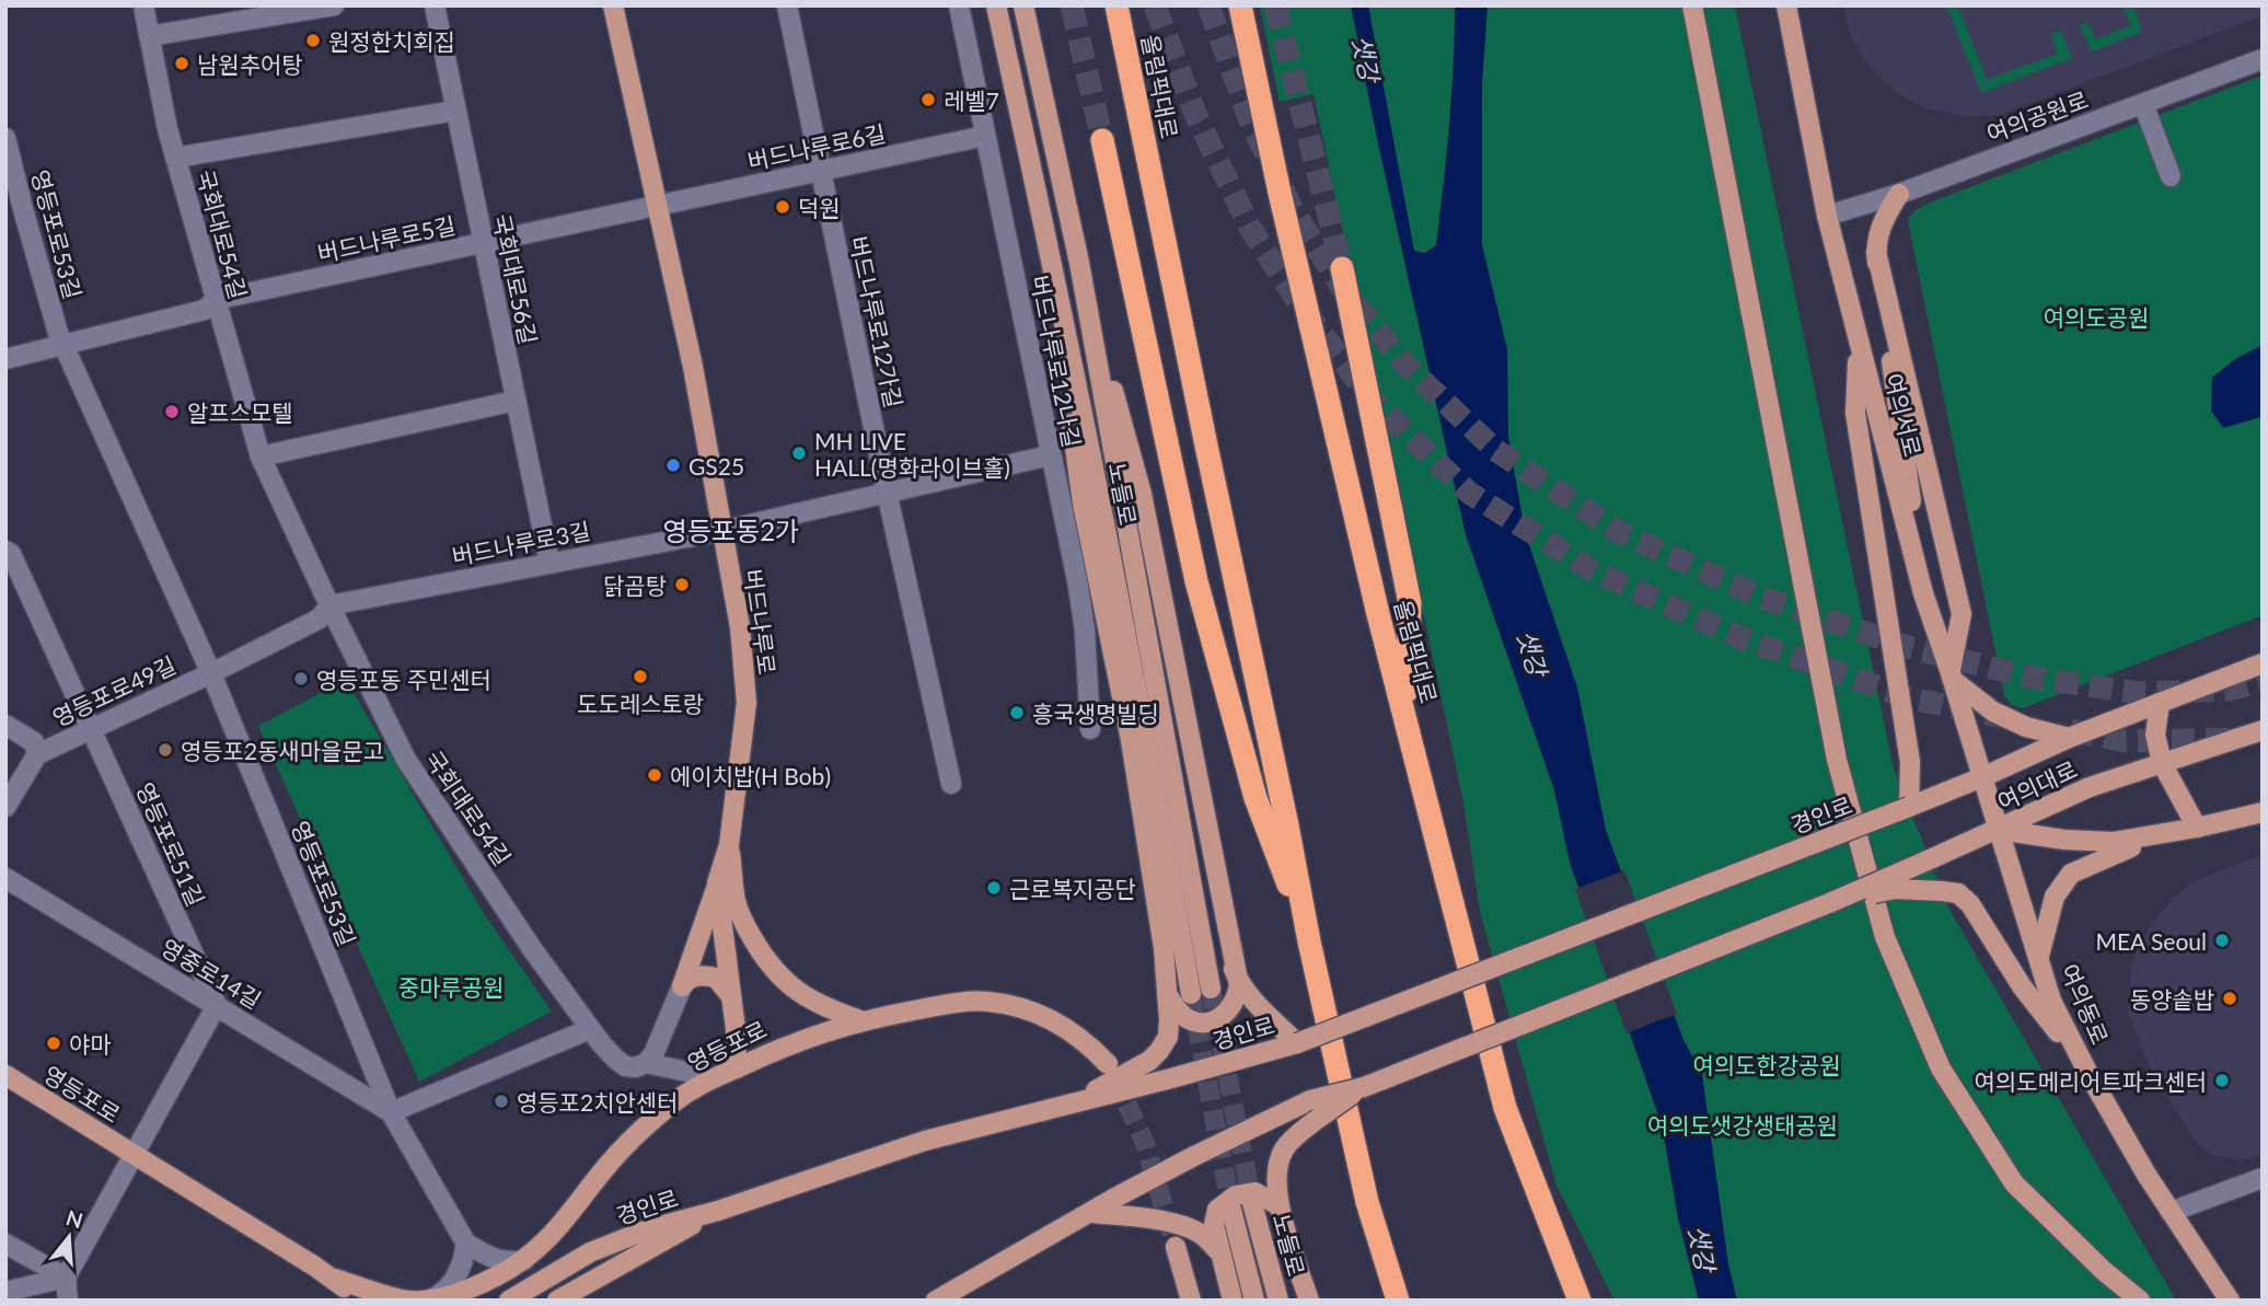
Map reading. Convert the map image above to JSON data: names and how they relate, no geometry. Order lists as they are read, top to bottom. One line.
{"streets":{"highway":["올림픽대로"],"main road":["여의서로","노들로","버드나루로","여의대로","경인로","여의동로","영등포로"],"street":["여의공원로","버드나루로6길","영등포로53길","국회대로54길","버드나루로5길","국회대로56길","버드나루로12가길","버드나루로12나길","버드나루로3길","영등포로49길","영등포로51길","영중로14길"]},"crossings":[["여의공원로","여의서로"],["버드나루로6길","버드나루로5길"],["버드나루로6길","버드나루로12가길"],["버드나루로6길","버드나루로12나길"],["버드나루로6길","버드나루로"],["영등포로53길","영등포로49길"],["영등포로53길","영중로14길"],["국회대로54길","버드나루로5길"],["국회대로54길","국회대로56길"],["국회대로54길","버드나루로3길"],["버드나루로5길","국회대로56길"],["버드나루로5길","버드나루로"],["국회대로56길","버드나루로3길"],["버드나루로12가길","버드나루로3길"],["버드나루로12나길","버드나루로3길"],["여의서로","여의대로"],["여의서로","경인로"],["여의서로","여의동로"],["버드나루로3길","버드나루로"],["버드나루로","영등포로"],["영등포로49길","영등포로51길"],["여의대로","경인로"],["여의대로","여의동로"],["영등포로51길","영중로14길"]],"districts":["영등포동2가"],"water":["샛강"],"parks":["여의도공원","중마루공원","여의도한강공원","여의도샛강생태공원"],"places":["원정한치회집","남원추어탕","레벨7","덕원","알프스모텔","MH LIVE HALL(명화라이브홀)","GS25","닭곰탕","도도레스토랑","영등포동 주민센터","흥국생명빌딩","영등포2동새마을문고","에이치밥(H Bob)","근로복지공단","MEA Seoul","동양솥밥","야마","여의도메리어트파크센터","영등포2치안센터"],"north":"top"}
